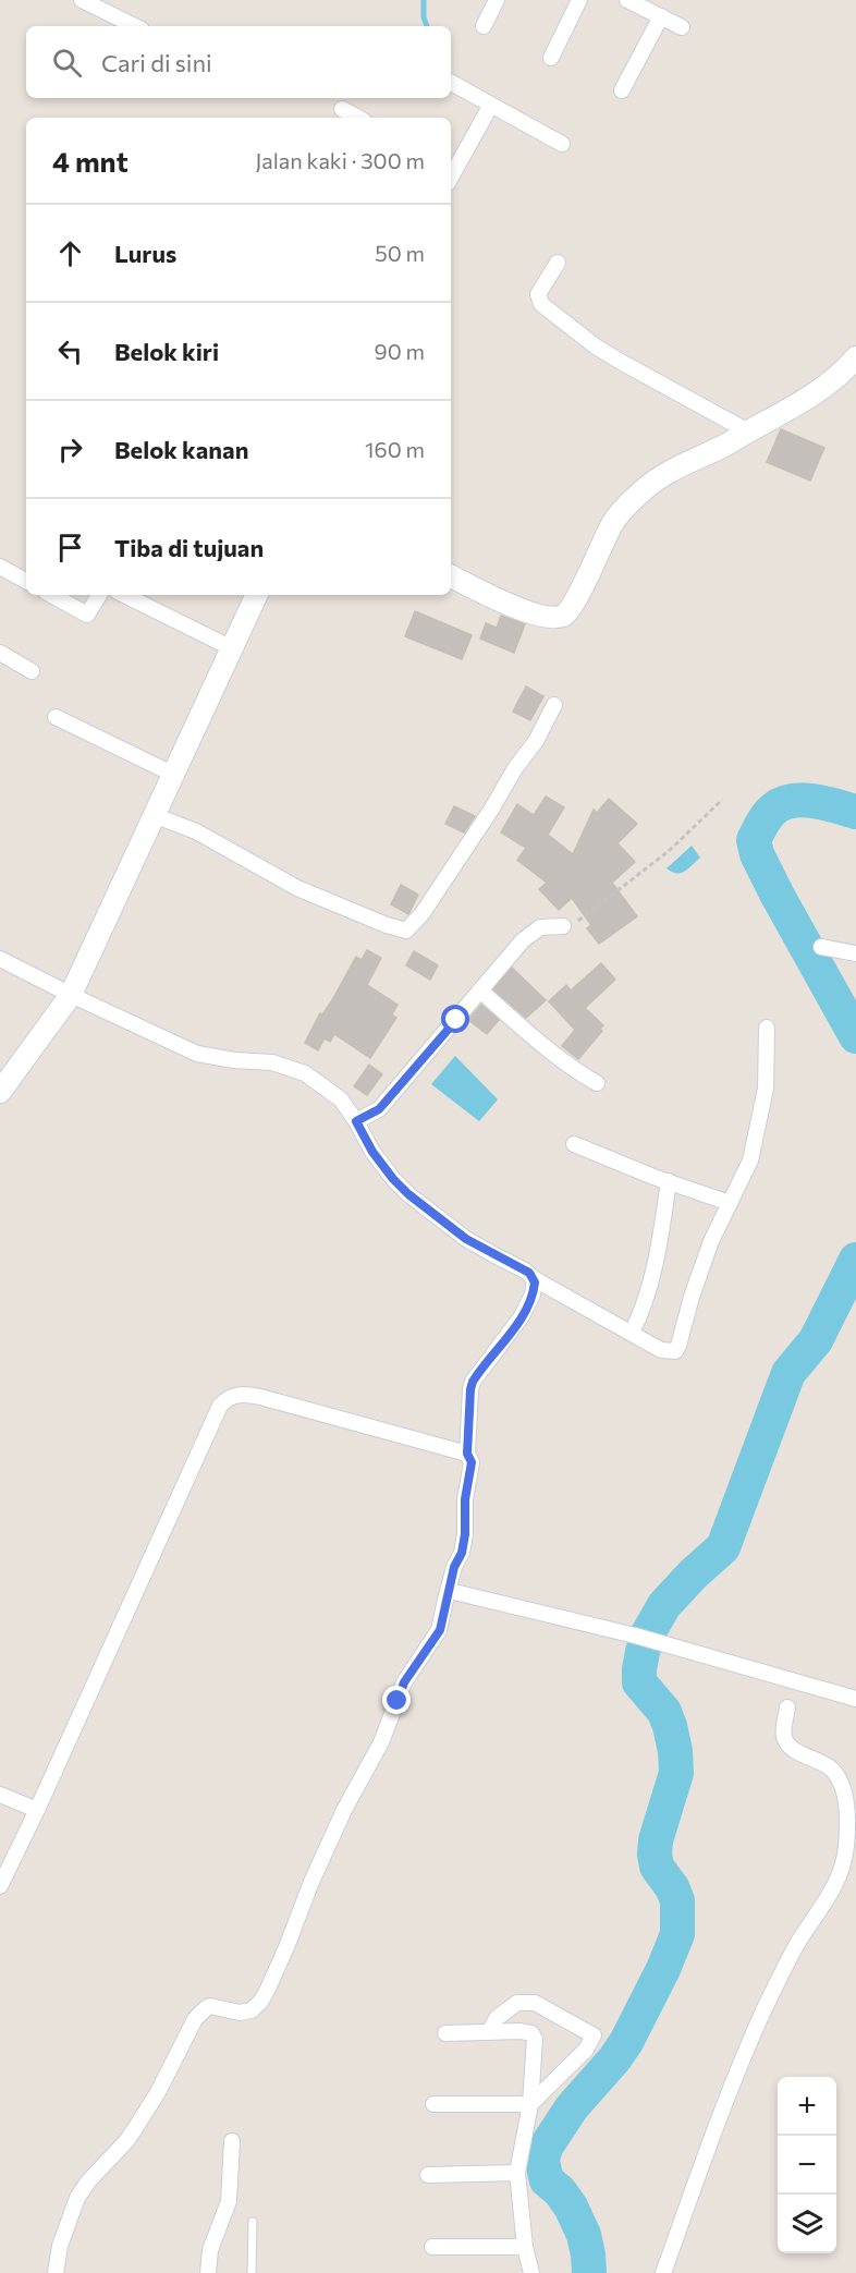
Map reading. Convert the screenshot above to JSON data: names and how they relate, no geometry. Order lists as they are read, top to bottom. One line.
{"page":{"search":"Cari di sini","heading":["4 mnt","Jalan kaki · 300 m"],"list":[["Lurus","50 m"],["Belok kiri","90 m"],["Belok kanan","160 m"],"Tiba di tujuan"],"map_buttons":["+","−"]}}
